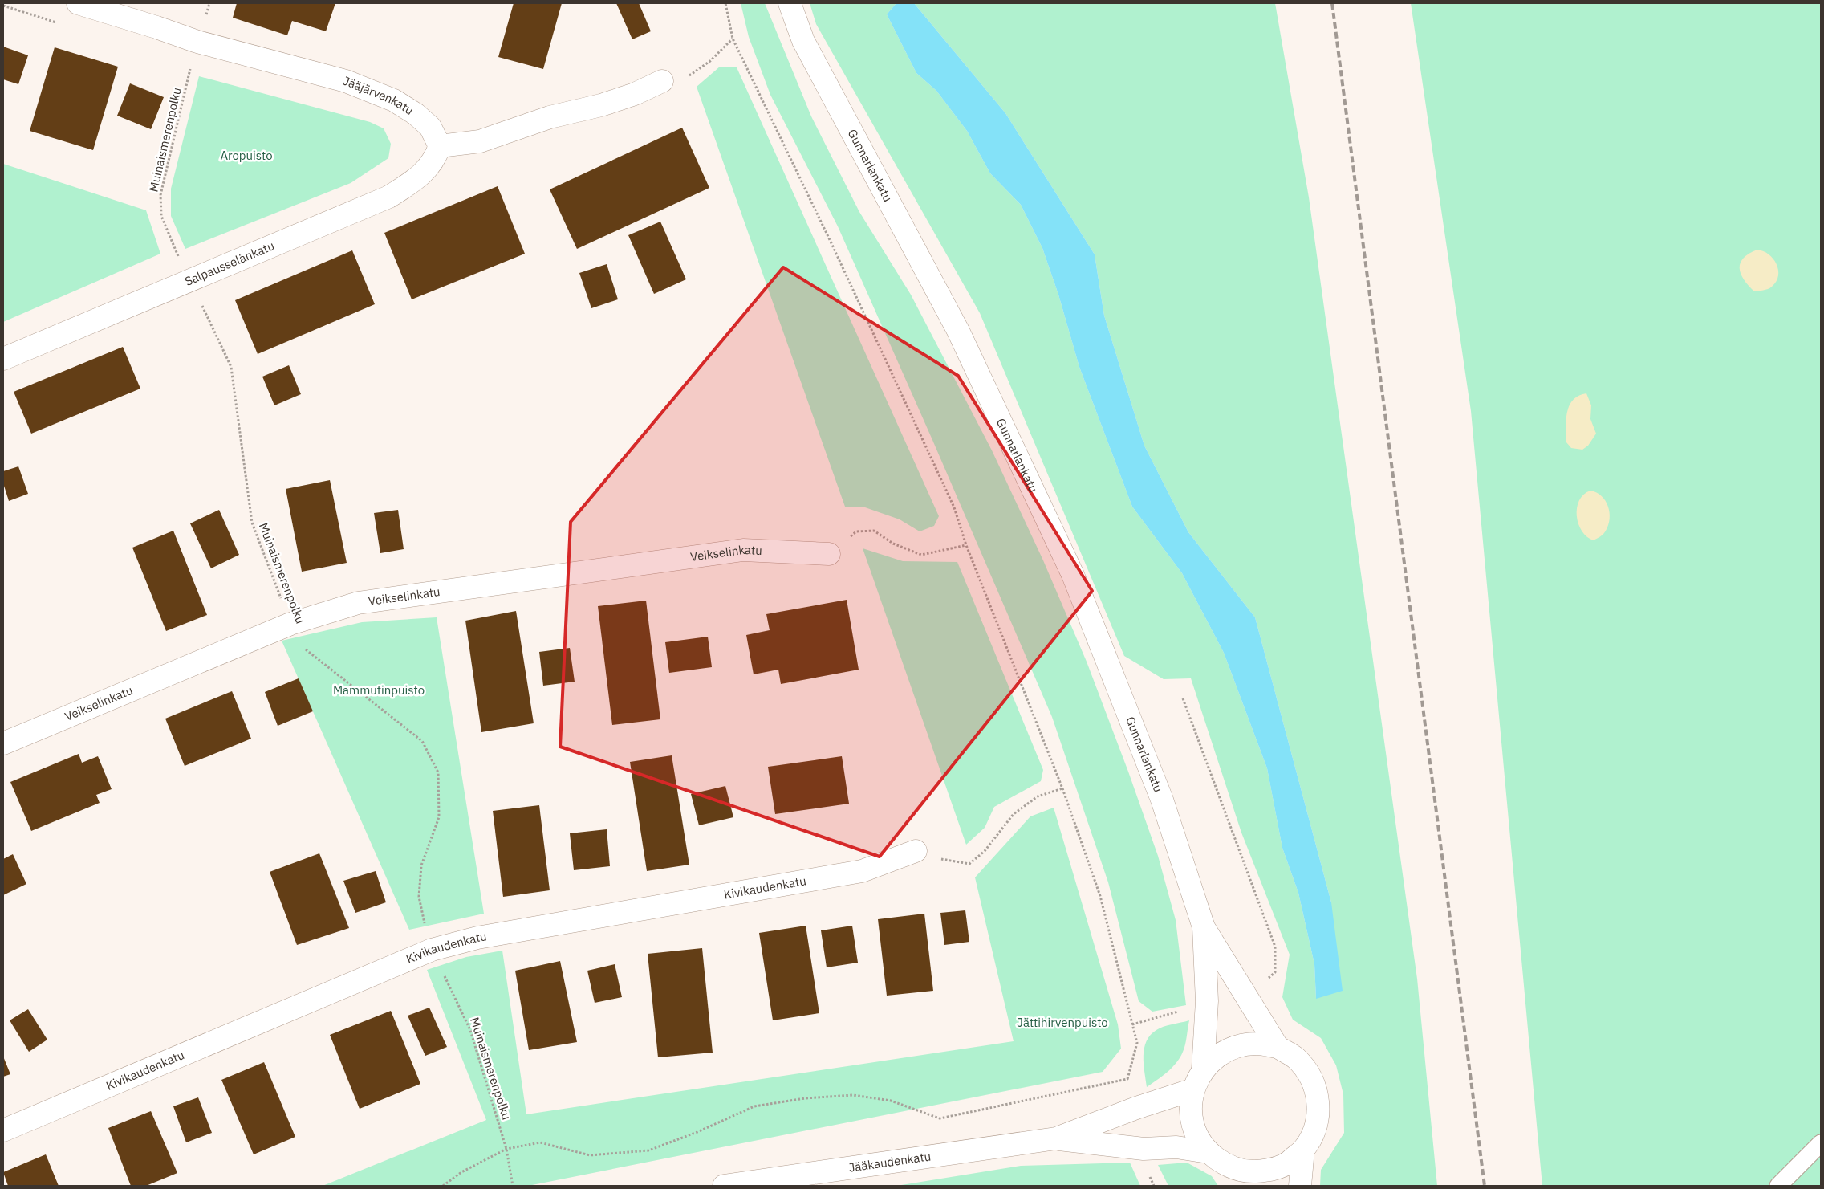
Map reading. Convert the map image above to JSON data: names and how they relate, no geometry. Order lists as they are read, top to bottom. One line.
{"streets":{"street":["Jääjärvenkatu","Gunnarlankatu","Salpausselänkatu","Veikselinkatu","Kivikaudenkatu","Jääkaudenkatu"],"path":["Muinaismerenpolku"]},"crossings":[["Jääjärvenkatu","Muinaismerenpolku"],["Jääjärvenkatu","Salpausselänkatu"],["Muinaismerenpolku","Salpausselänkatu"],["Muinaismerenpolku","Veikselinkatu"],["Muinaismerenpolku","Kivikaudenkatu"],["Gunnarlankatu","Jääkaudenkatu"]],"parks":["Aropuisto","Mammutinpuisto","Jättihirvenpuisto"]}
